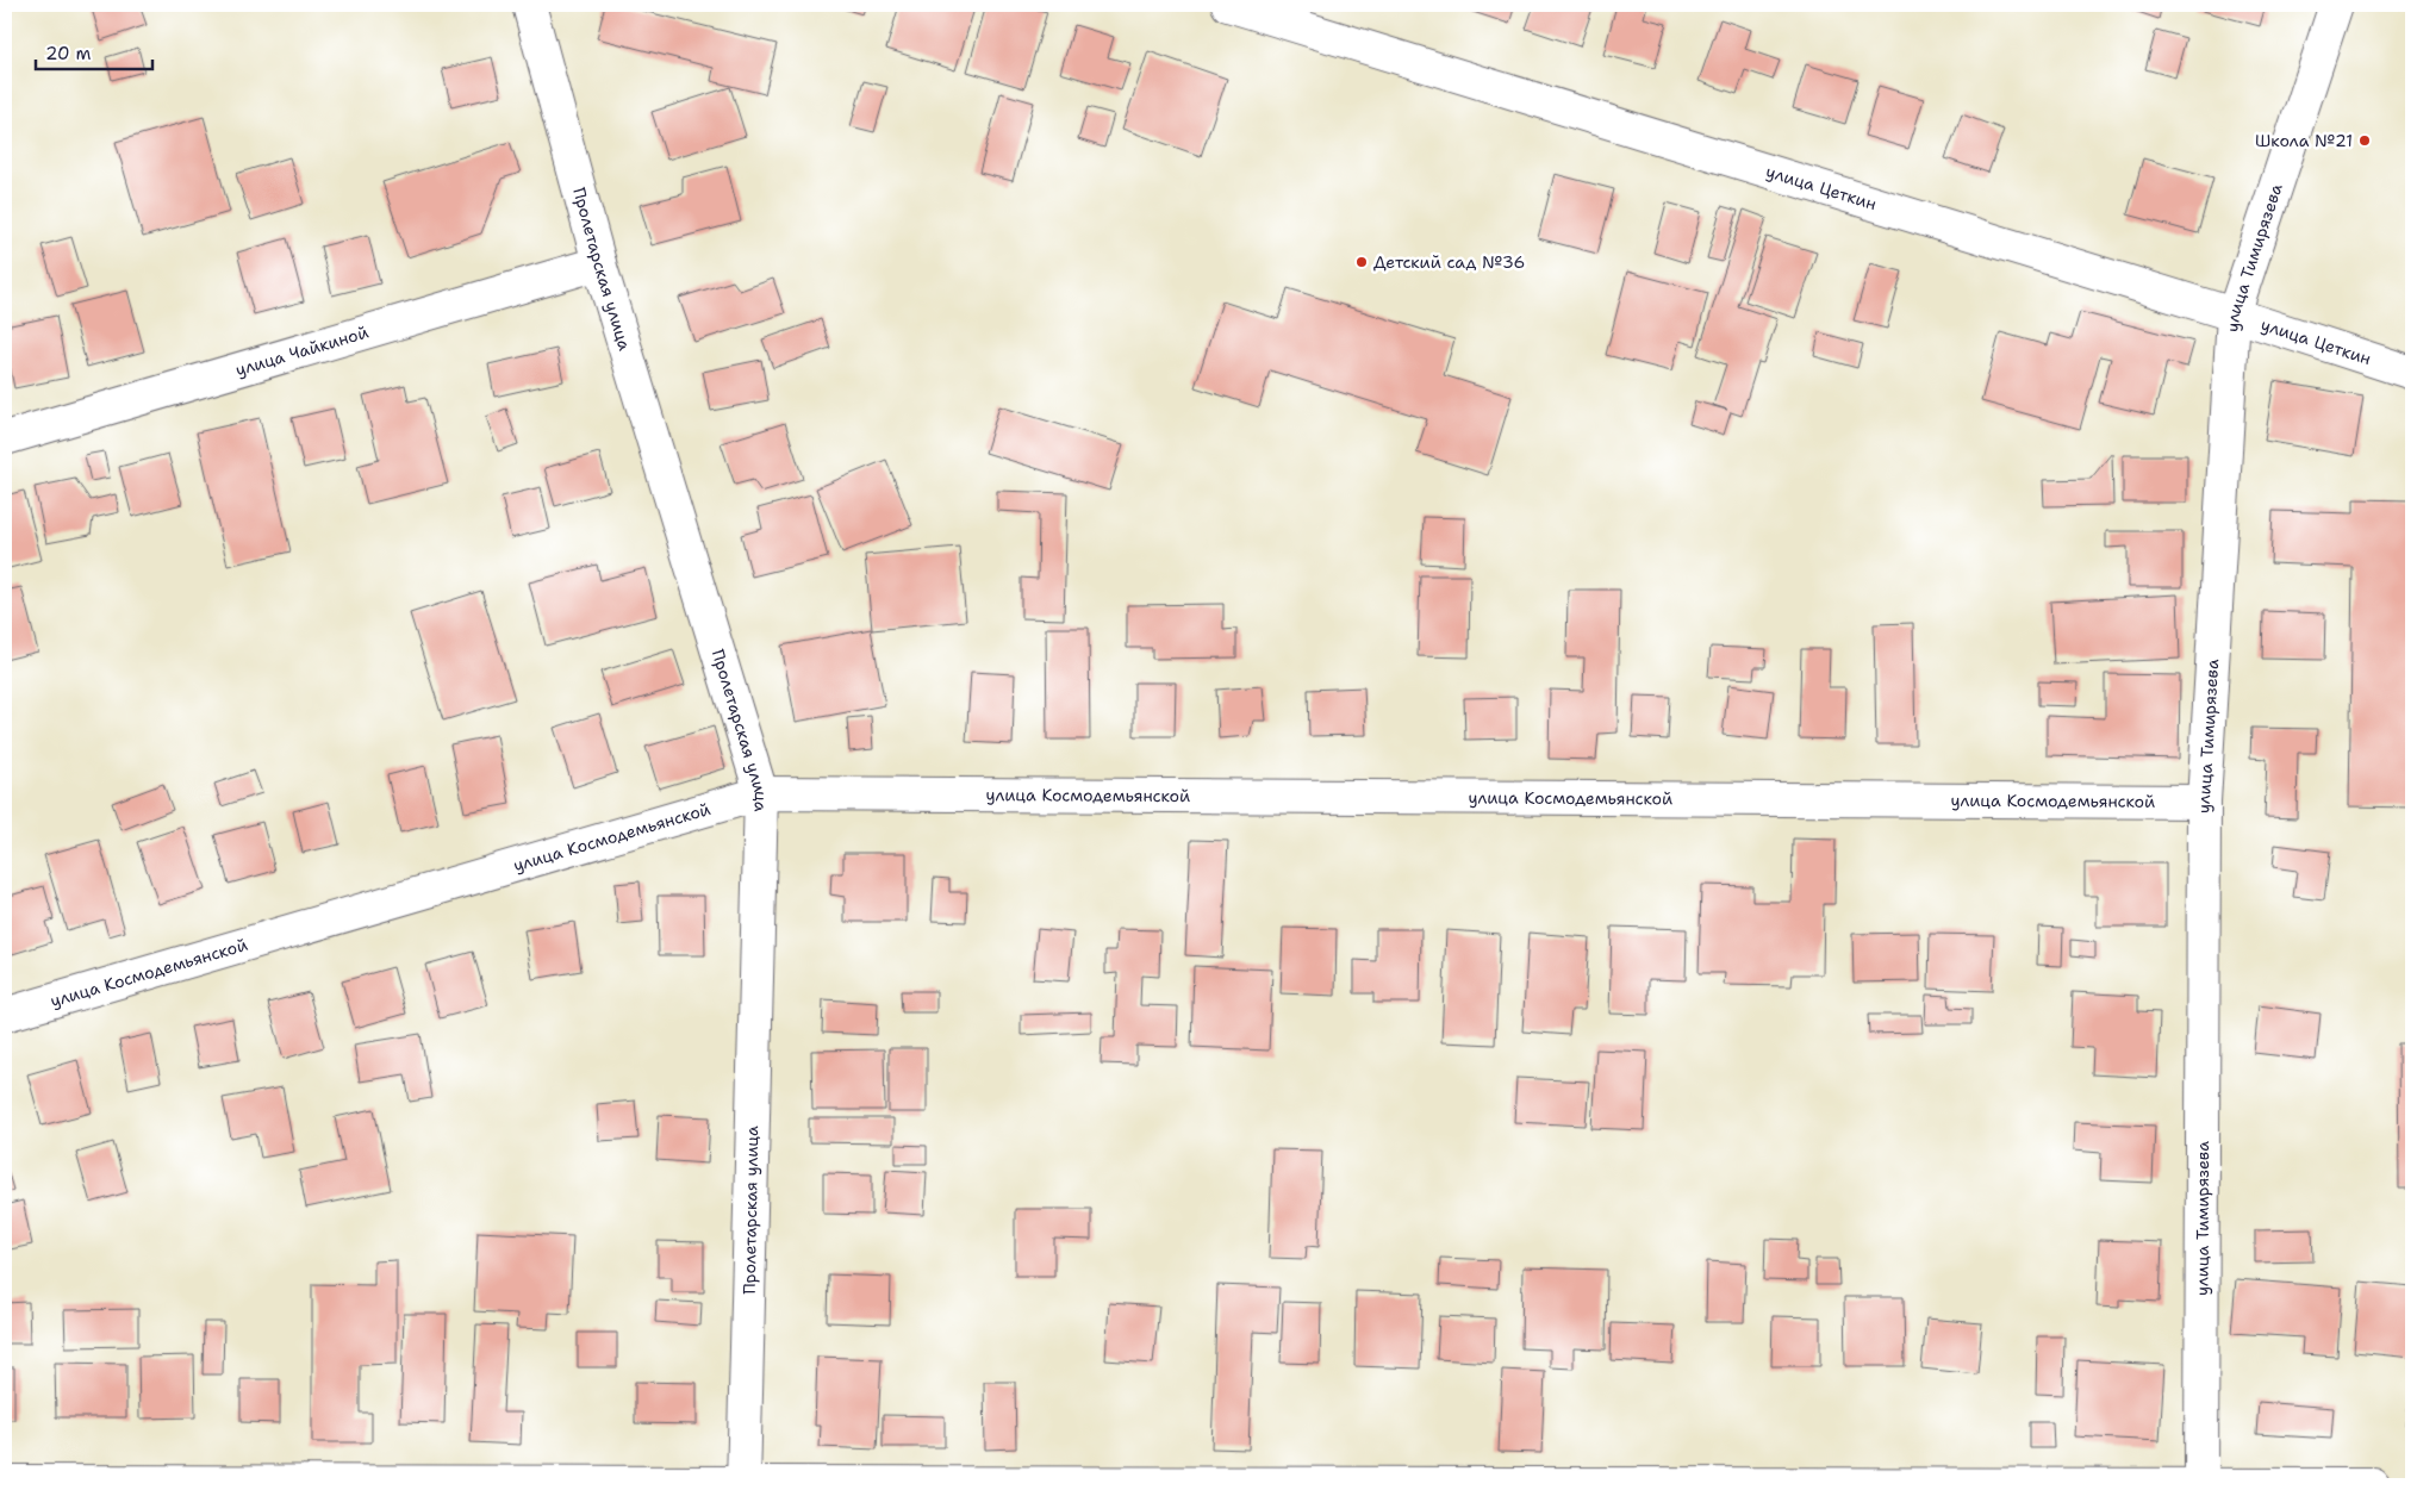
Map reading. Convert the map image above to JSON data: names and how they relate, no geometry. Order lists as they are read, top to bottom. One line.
{"streets":{"street":["улица Цеткин","улица Тимирязева","Пролетарская улица","улица Чайкиной","улица Космодемьянской"]},"crossings":[["улица Цеткин","улица Тимирязева"],["улица Тимирязева","улица Космодемьянской"],["Пролетарская улица","улица Чайкиной"],["Пролетарская улица","улица Космодемьянской"]],"places":["Школа №21","Детский сад №36"],"scale_bar":"20 m"}
